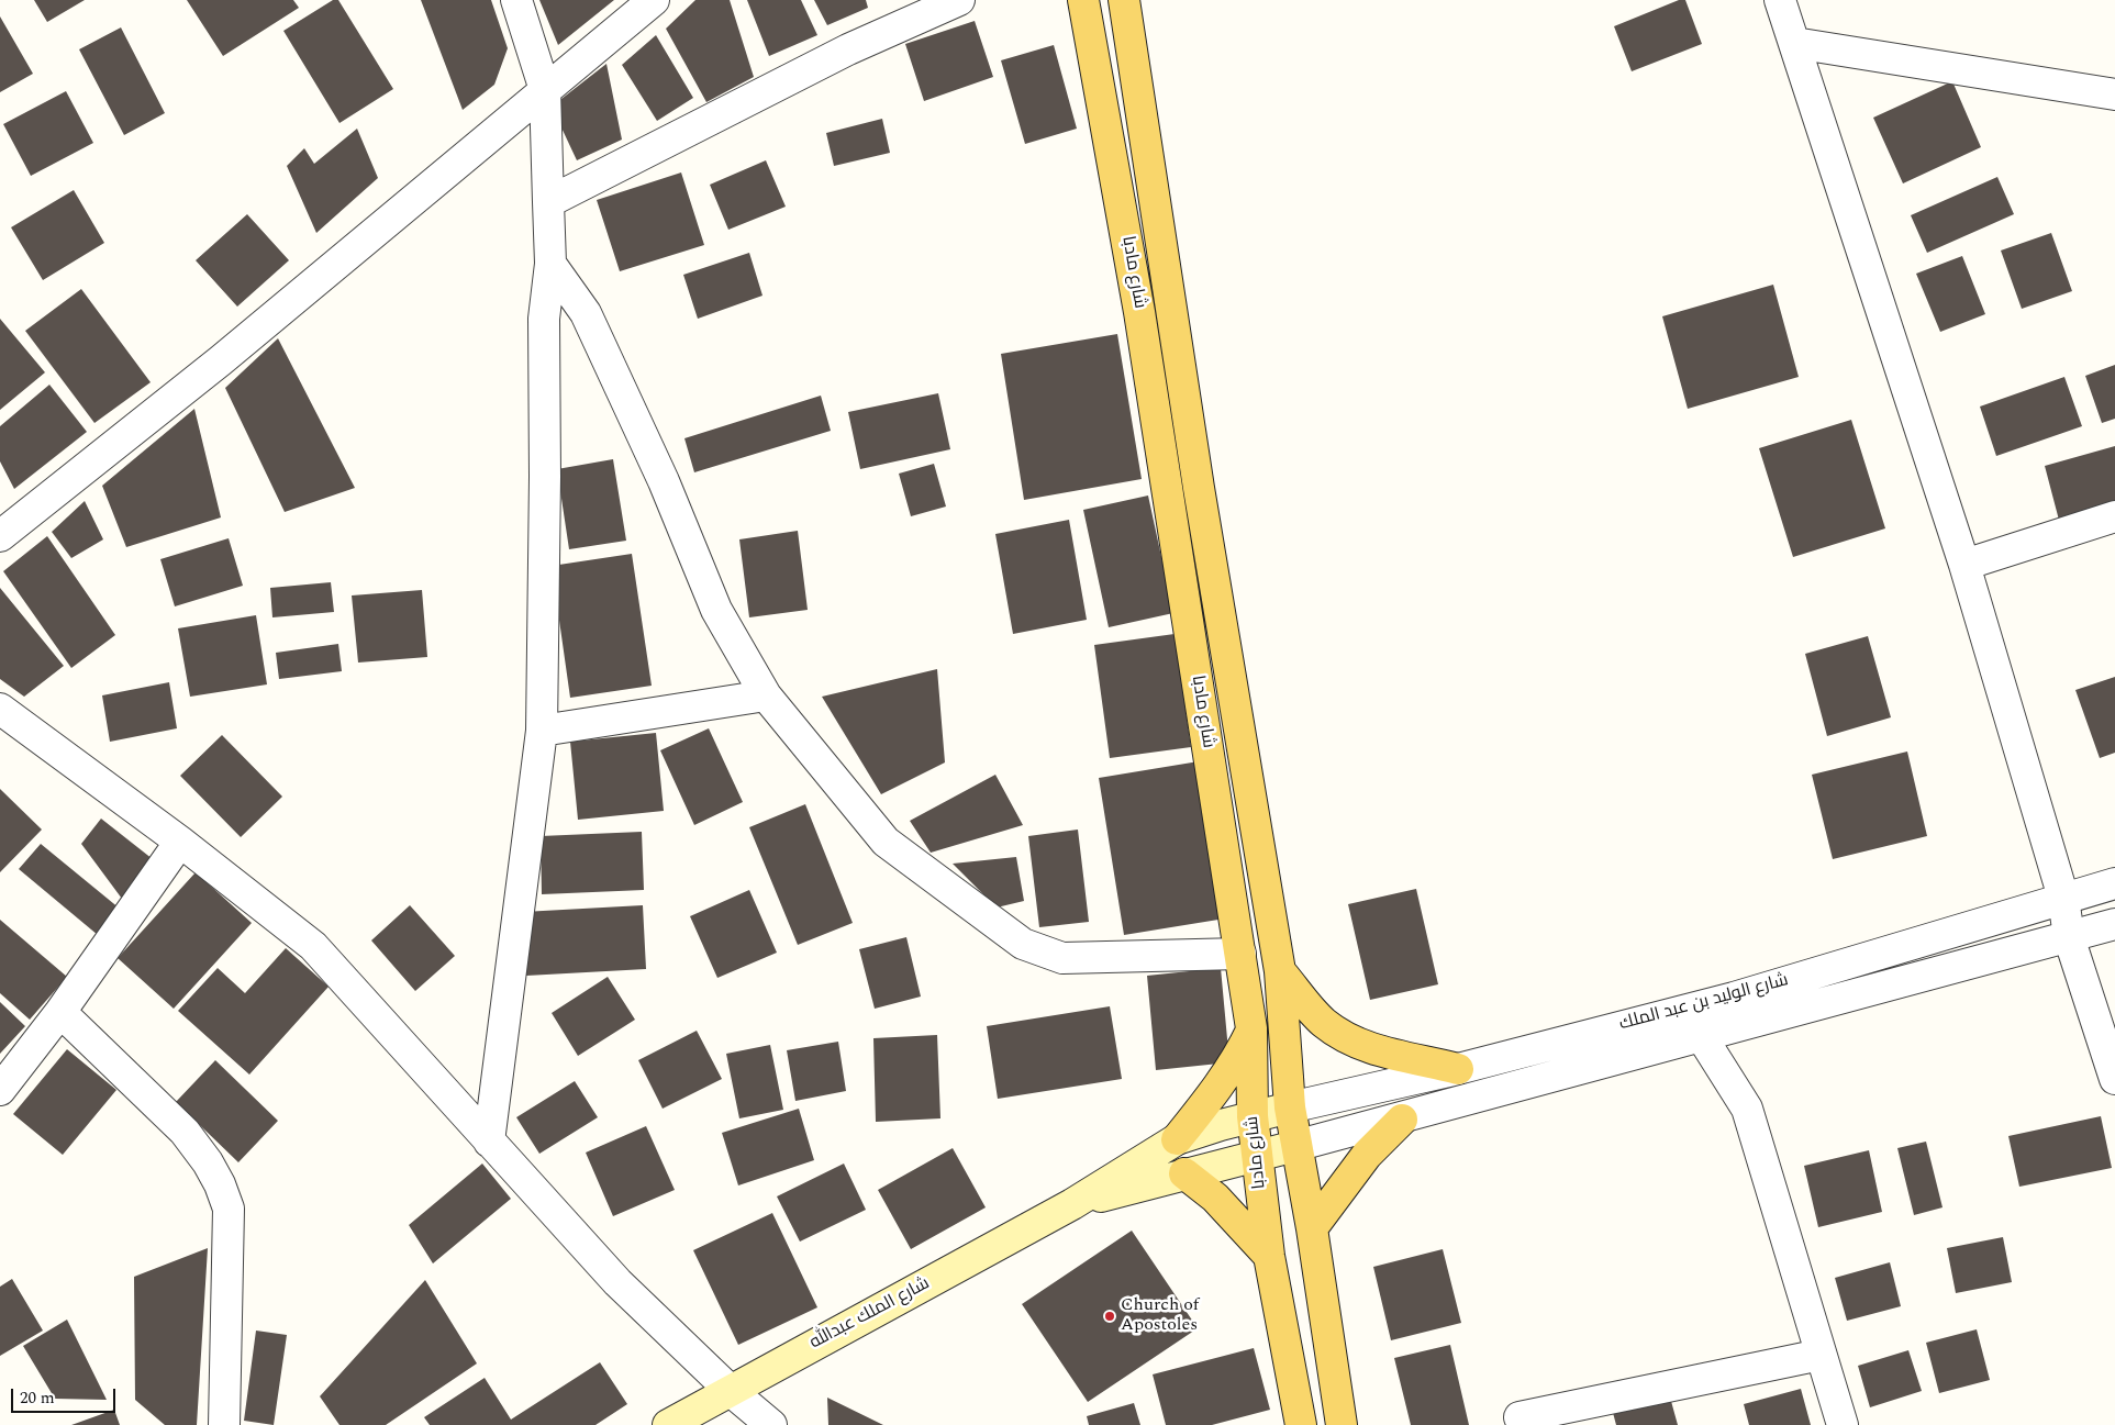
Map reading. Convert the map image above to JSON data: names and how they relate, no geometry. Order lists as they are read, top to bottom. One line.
{"streets":{"main road":["شارع مادبا","شارع الملك عبدالله"],"street":["شارع الوليد بن عبد الملك"]},"crossings":[["شارع مادبا","شارع الوليد بن عبد الملك"],["شارع مادبا","شارع الملك عبدالله"],["شارع الوليد بن عبد الملك","شارع الملك عبدالله"]],"places":["Church of Apostoles"],"scale_bar":"20 m"}
